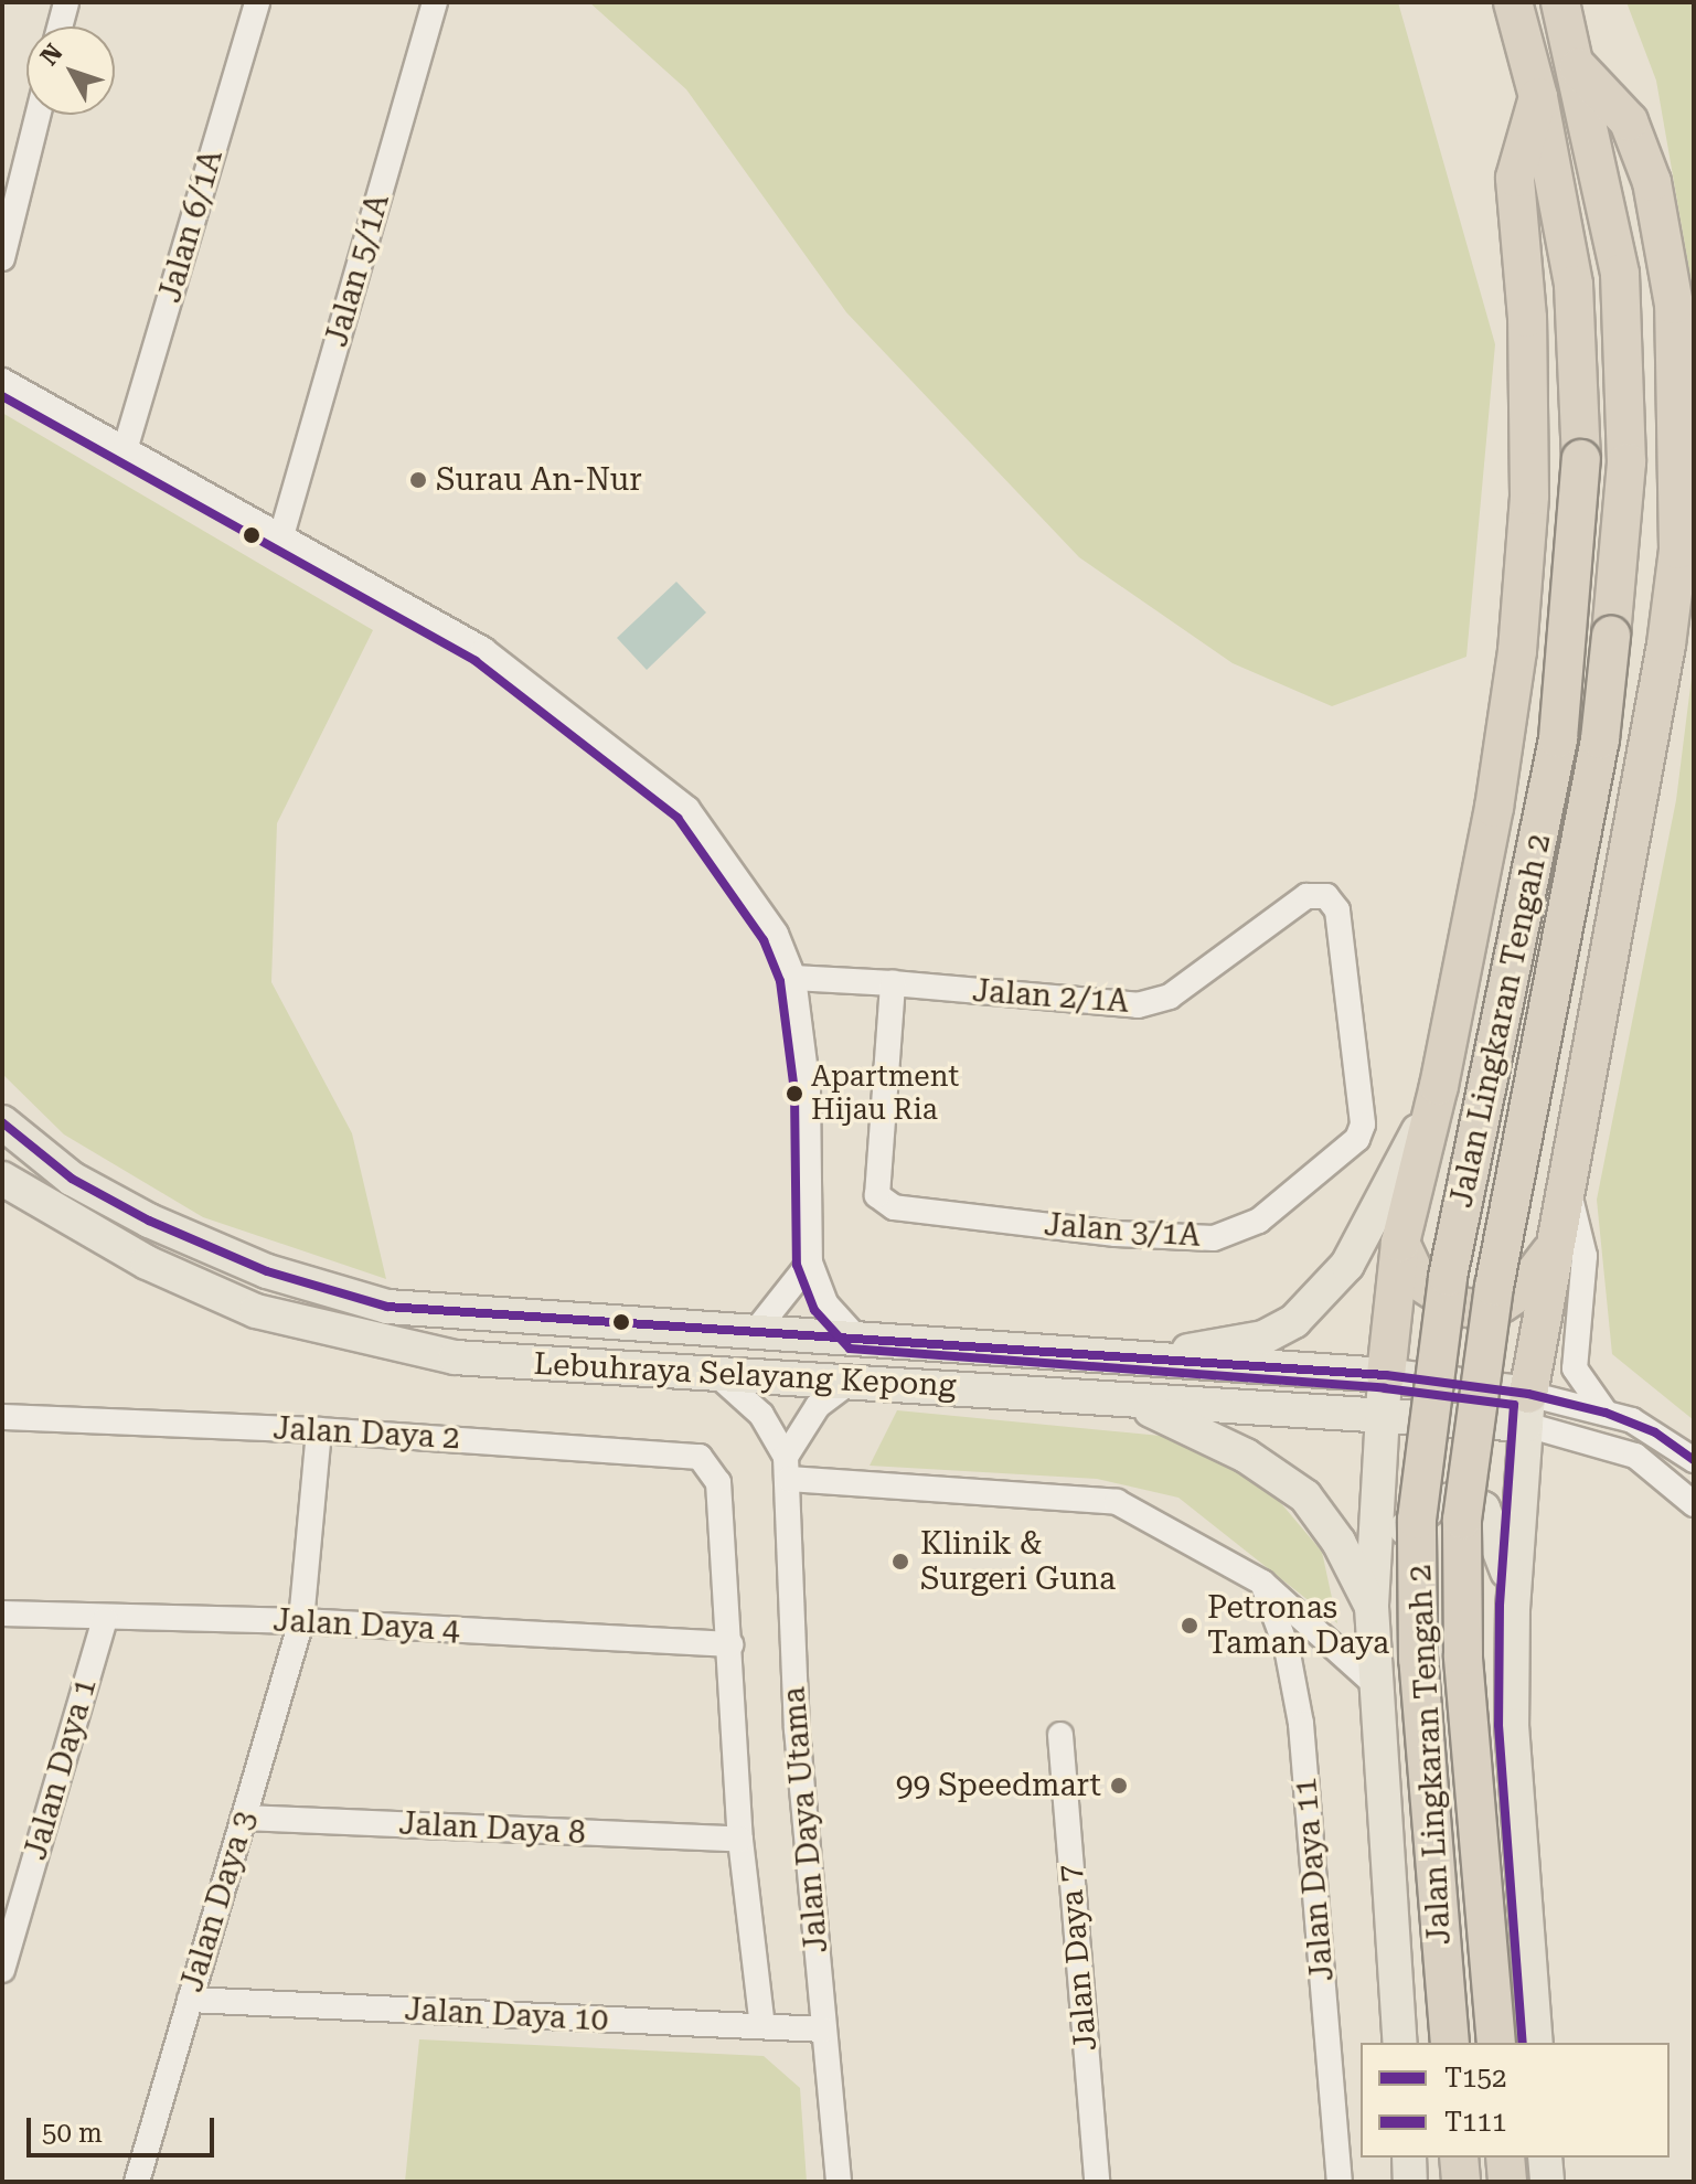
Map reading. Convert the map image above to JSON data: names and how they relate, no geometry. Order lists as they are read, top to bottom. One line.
{"streets":{"highway":["Jalan Lingkaran Tengah 2"],"main road":["Lebuhraya Selayang Kepong"],"street":["Jalan 6/1A","Jalan 5/1A","Jalan 2/1A","Jalan 3/1A","Jalan Daya 2","Jalan Daya 4","Jalan Daya 1","Jalan Daya Utama","Jalan Daya 8","Jalan Daya 11","Jalan Daya 3","Jalan Daya 7","Jalan Daya 10"]},"crossings":[["Jalan 2/1A","Jalan 3/1A"],["Lebuhraya Selayang Kepong","Jalan Daya Utama"],["Jalan Daya 2","Jalan Daya 4"],["Jalan Daya 2","Jalan Daya 3"],["Jalan Daya 4","Jalan Daya 1"],["Jalan Daya 4","Jalan Daya 3"],["Jalan Daya Utama","Jalan Daya 10"],["Jalan Daya 8","Jalan Daya 3"],["Jalan Daya 3","Jalan Daya 10"]],"places":["Surau An-Nur","Apartment Hijau Ria","Klinik & Surgeri Guna","Petronas Taman Daya","99 Speedmart"],"lines":["transit line T111","transit line T152"],"legend":["T152","T111"],"scale_bar":"50 m","north":"top left"}
